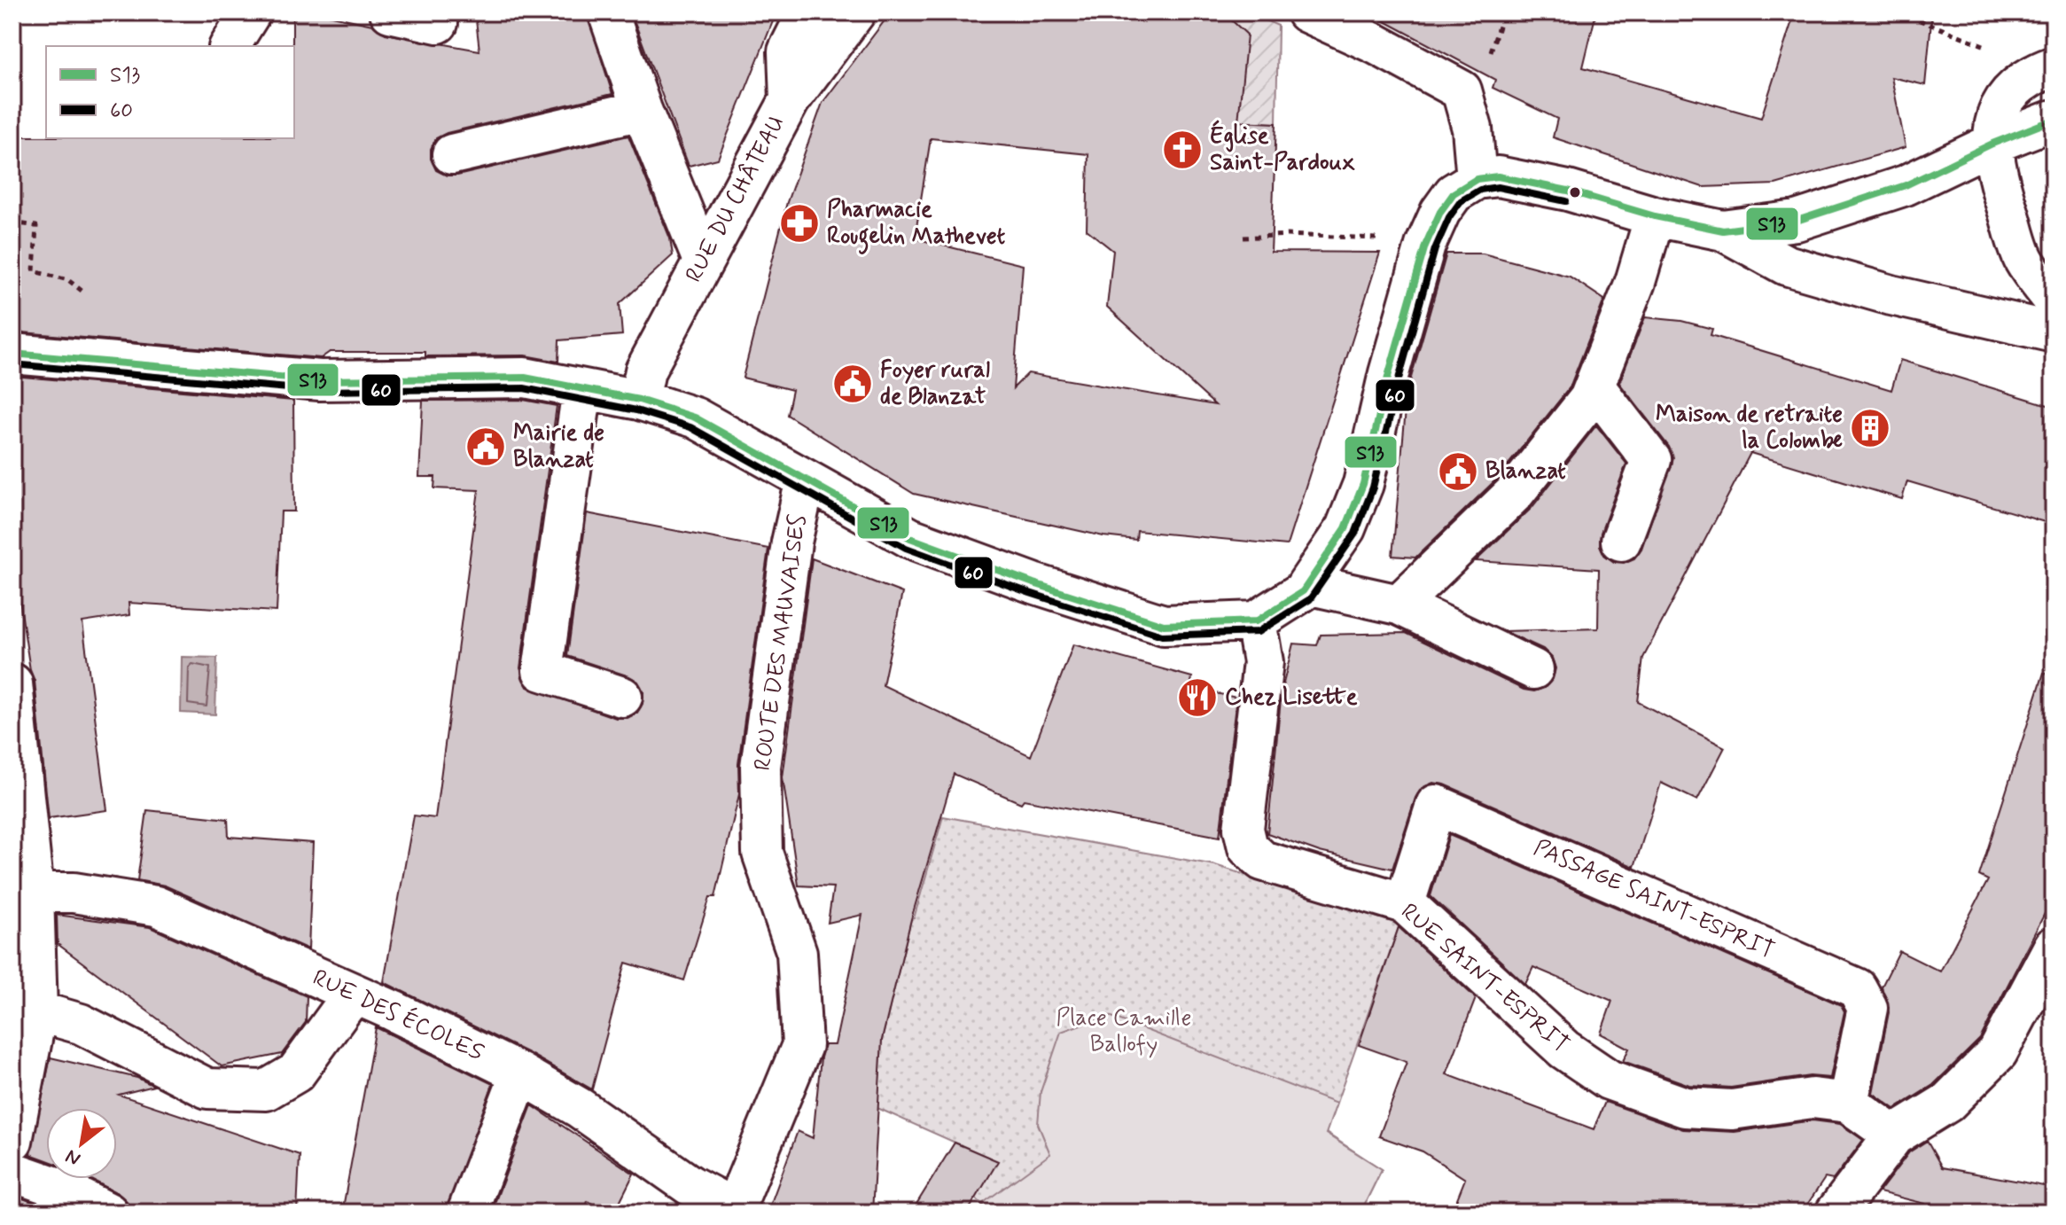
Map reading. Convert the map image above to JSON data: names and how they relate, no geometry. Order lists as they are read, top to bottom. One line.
{"streets":{"street":["RUE DU CHÂTEAU","ROUTE DES MAUVAISES","PASSAGE SAINT-ESPRIT","RUE SAINT-ESPRIT","RUE DES ÉCOLES"]},"crossings":[["ROUTE DES MAUVAISES","RUE DES ÉCOLES"],["PASSAGE SAINT-ESPRIT","RUE SAINT-ESPRIT"]],"parks":["Place Camille Ballofy"],"places":{"church":["Église Saint-Pardoux"],"pharmacy":["Pharmacie Rougelin Mathevet"],"public building":["Foyer rural de Blanzat","Mairie de Blanzat","Blanzat"],"building":["Maison de retraite la Colombe"],"restaurant":["Chez Lisette"]},"lines":["transit line S13","transit line 60"],"legend":["S13","60"],"north":"bottom left"}
